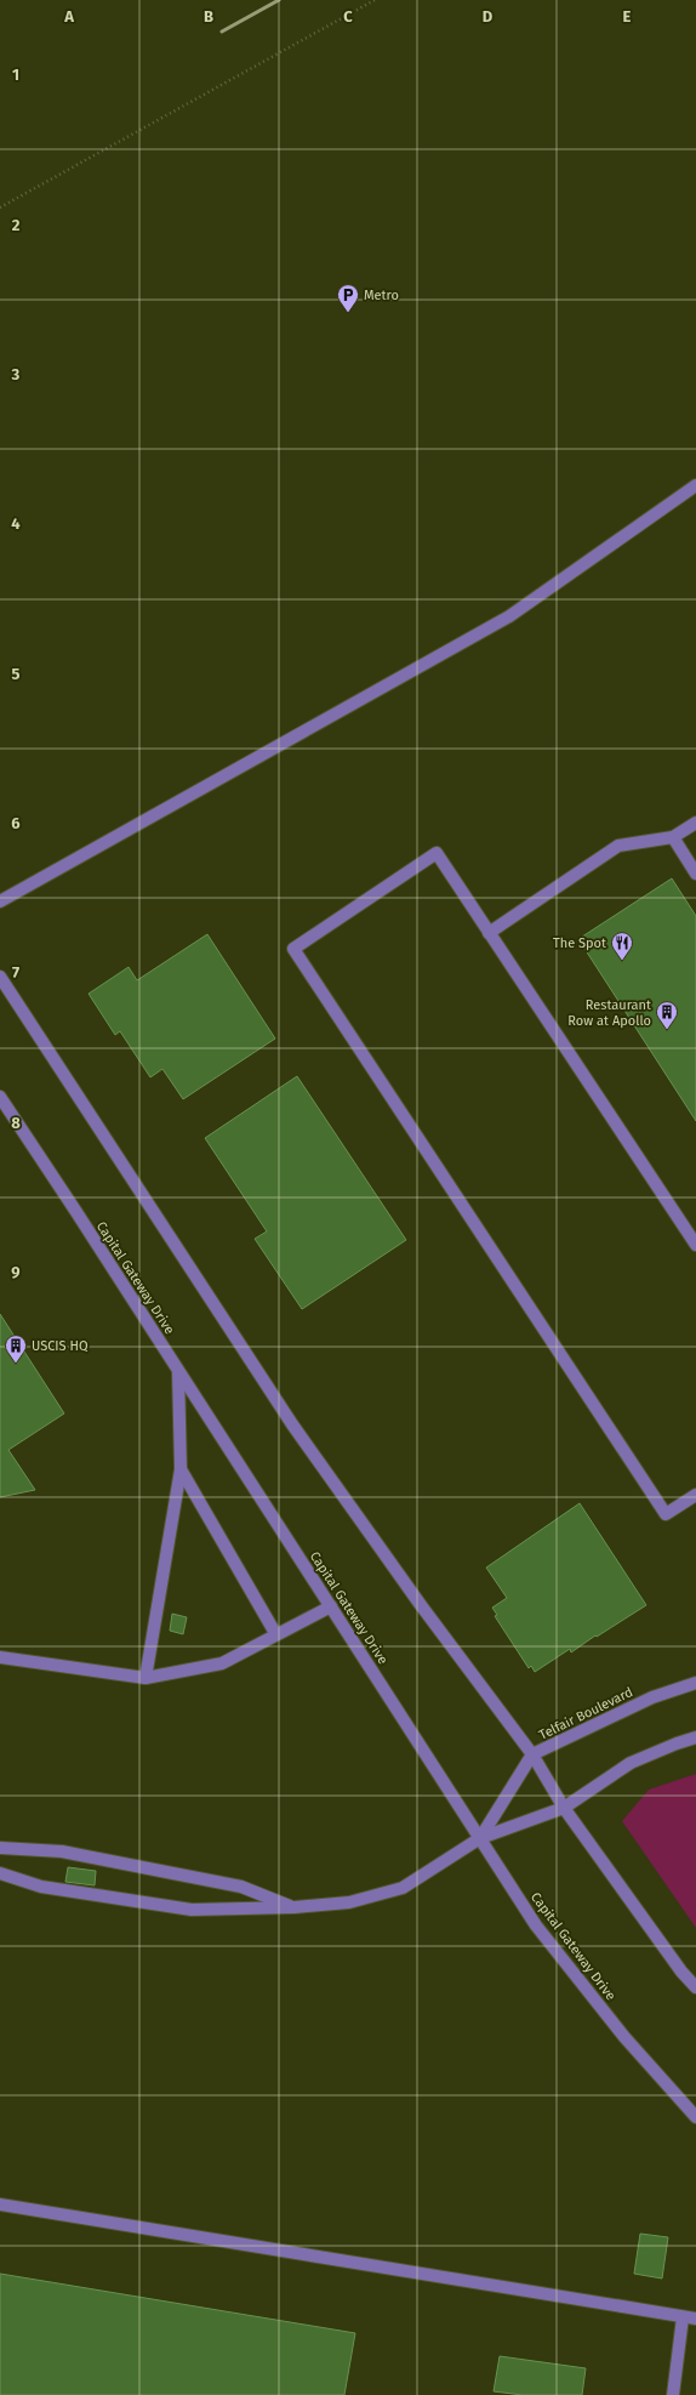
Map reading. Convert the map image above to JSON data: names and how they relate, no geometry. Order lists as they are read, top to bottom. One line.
{"streets":{"street":["Capital Gateway Drive","Telfair Boulevard"]},"crossings":[["Capital Gateway Drive","Telfair Boulevard"]],"places":{"parking":["Metro"],"restaurant":["The Spot"],"building":["Restaurant Row at Apollo","USCIS HQ"]},"grid":{"columns":["A","B","C","D","E"],"rows":["1","2","3","4","5","6","7","8","9"]}}
